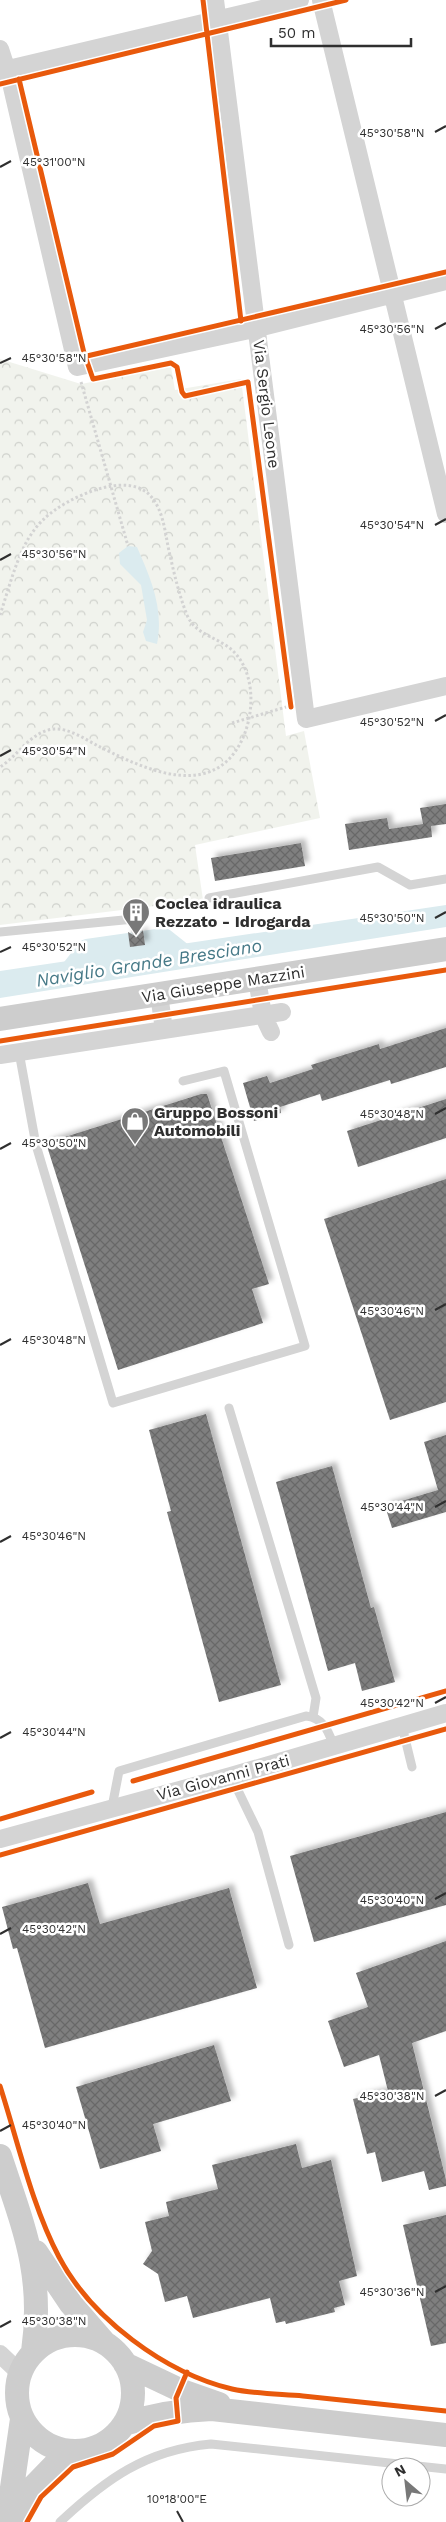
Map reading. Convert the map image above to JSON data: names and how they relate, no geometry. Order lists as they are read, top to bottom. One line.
{"streets":{"street":["Via Sergio Leone","Via Giuseppe Mazzini","Via Giovanni Prati"]},"water":["Naviglio Grande Bresciano"],"places":{"building":["Coclea idraulica Rezzato - Idrogarda"],"shop":["Gruppo Bossoni Automobili"]},"scale_bar":"50 m","north":"top left","coordinates":["45°30'58\"N","45°31'00\"N","45°30'56\"N","45°30'54\"N","45°30'52\"N","45°30'50\"N","45°30'48\"N","45°30'46\"N","45°30'44\"N","45°30'42\"N","45°30'40\"N","45°30'38\"N","45°30'36\"N","10°18'00\"E"]}
